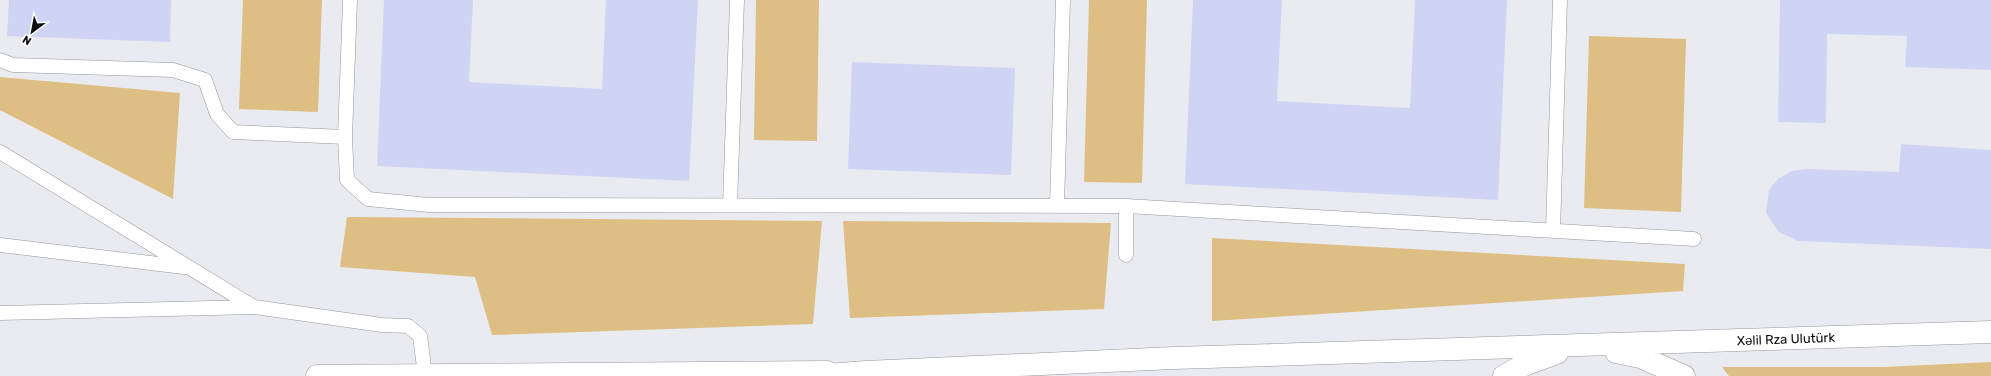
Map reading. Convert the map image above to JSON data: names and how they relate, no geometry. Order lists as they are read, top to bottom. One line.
{"streets":{"main road":["Xəlil Rza Ulutürk"]},"north":"bottom left"}
